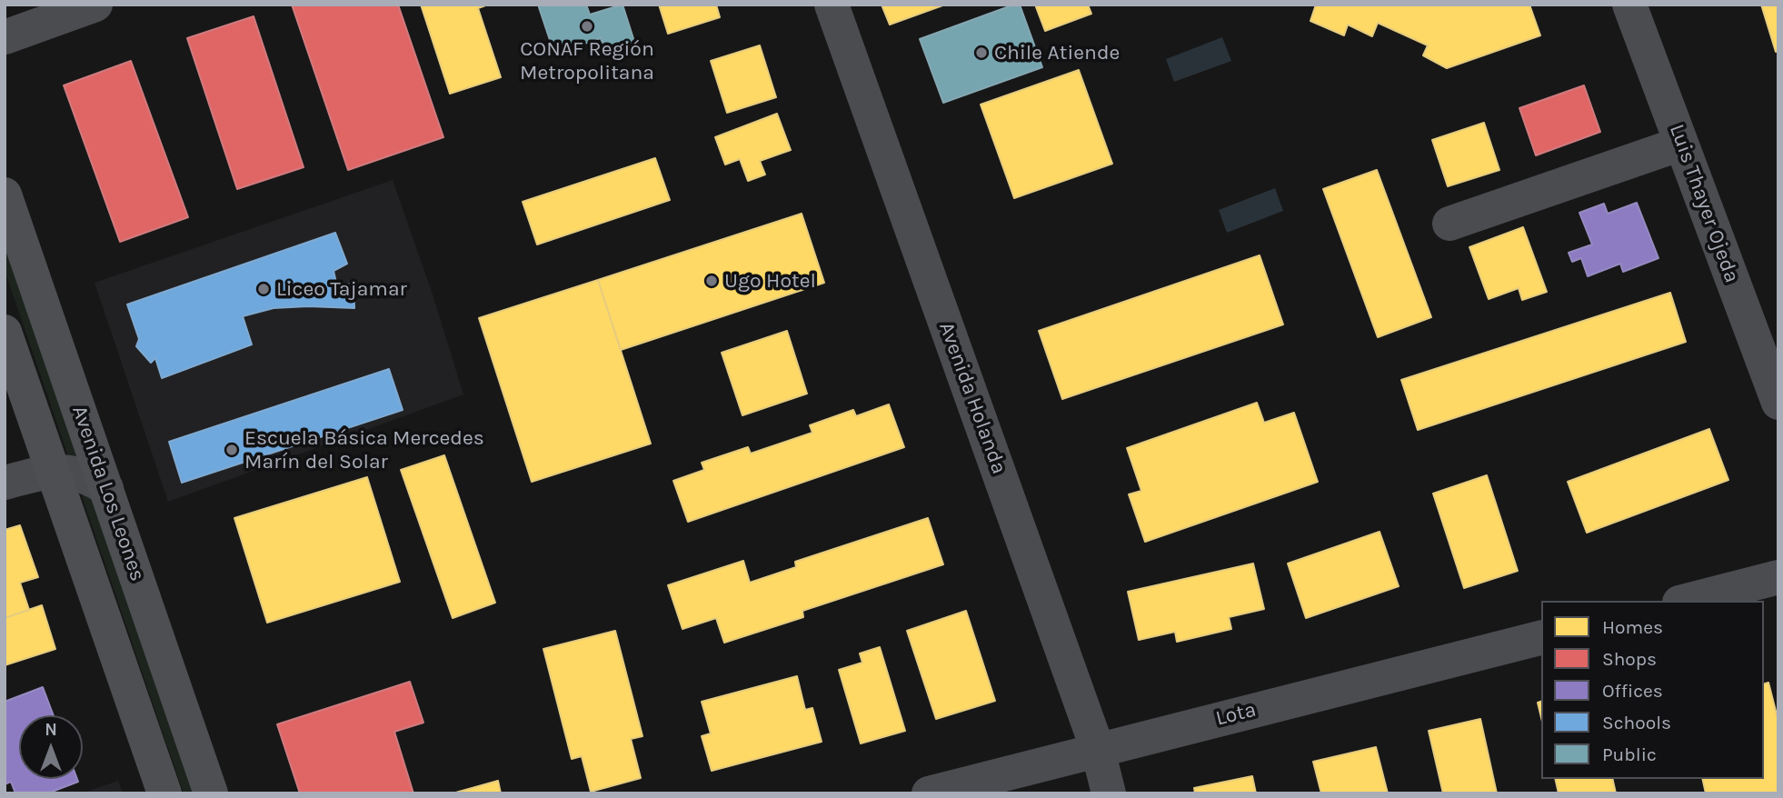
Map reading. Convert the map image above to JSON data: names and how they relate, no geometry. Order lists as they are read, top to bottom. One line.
{"streets":{"main road":["Avenida Los Leones"],"street":["Luis Thayer Ojeda","Avenida Holanda","Lota"]},"crossings":[["Avenida Holanda","Lota"]],"places":["CONAF Región Metropolitana","Chile Atiende","Ugo Hotel","Liceo Tajamar","Escuela Básica Mercedes Marín del Solar"],"legend":["Homes","Shops","Offices","Schools","Public"],"north":"top"}
